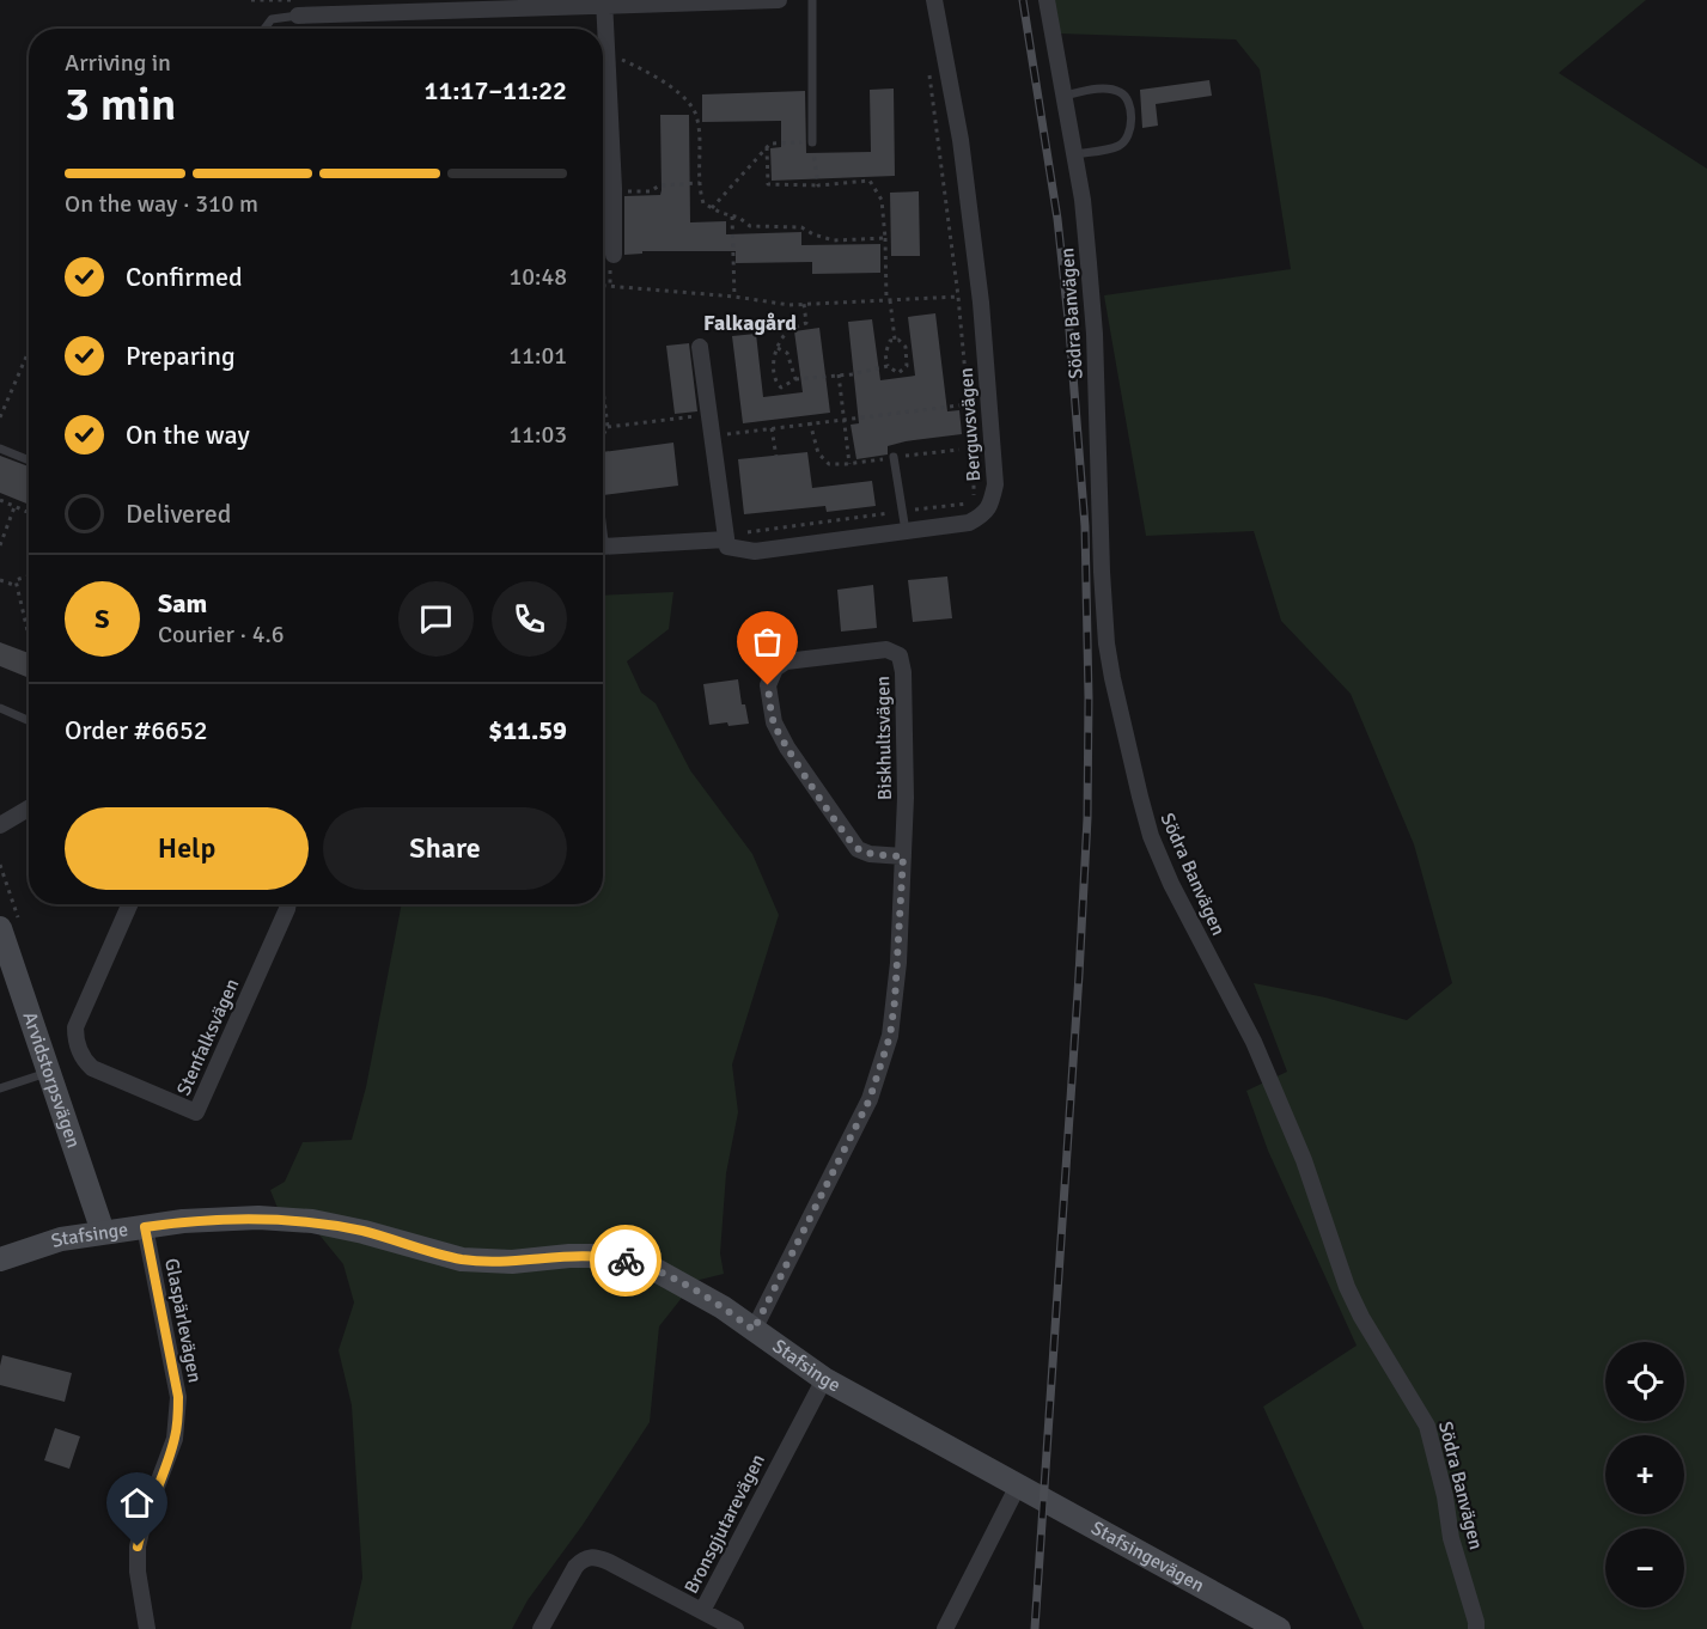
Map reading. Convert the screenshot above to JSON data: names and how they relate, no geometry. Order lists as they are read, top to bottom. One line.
{"streets":{"street":["Södra Banvägen","Berguvsvägen","Biskhultsvägen","Stenfalksvägen","Arvidstorpsvägen","Stafsinge","Glaspärlevägen","Bronsgjutarevägen","Stafsingevägen"]},"crossings":[["Biskhultsvägen","Stafsinge"],["Arvidstorpsvägen","Stafsinge"],["Stafsinge","Glaspärlevägen"],["Stafsinge","Bronsgjutarevägen"],["Stafsinge","Stafsingevägen"]],"districts":["Falkagård"],"page":{"heading":["3 min","Arriving in","11:17–11:22"],"panel":["Sam","Courier · 4.6","Order #6652","$11.59"],"bar":"On the way · 310 m","list":[["Confirmed","10:48"],["Preparing","11:01"],["On the way","11:03"],"Delivered"],"round":"S","buttons":["Help","Share"],"map_buttons":["+","−"]}}
